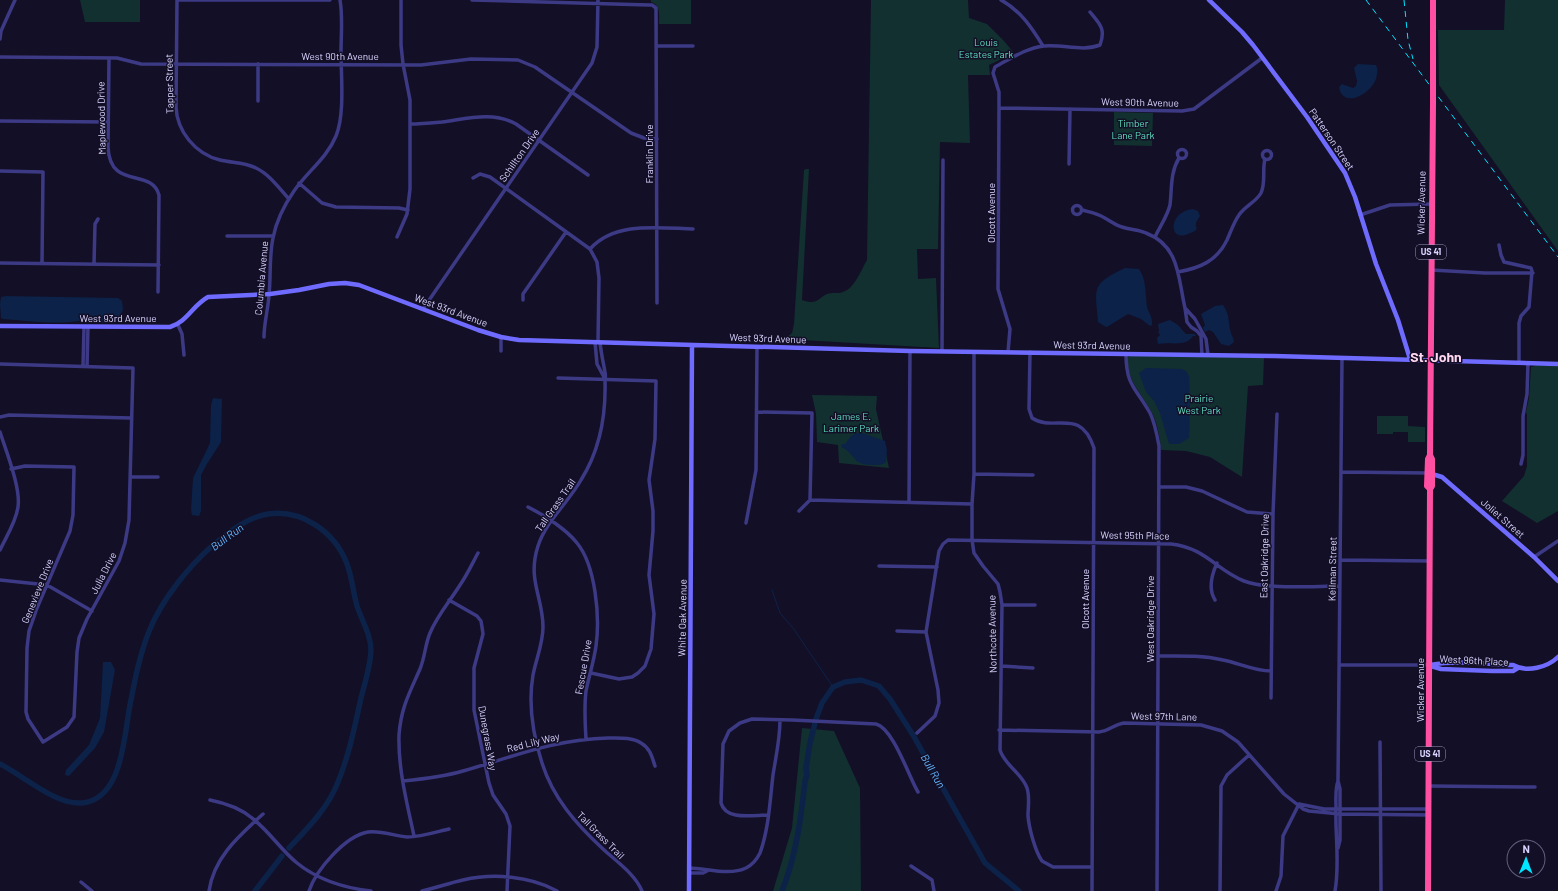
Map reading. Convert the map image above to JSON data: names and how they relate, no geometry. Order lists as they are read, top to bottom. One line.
{"streets":{"highway":["Wicker Avenue","US 41"],"street":["West 90th Avenue","Tapper Street","Maplewood Drive","Patterson Street","Franklin Drive","Schillton Drive","Olcott Avenue","Columbia Avenue","West 93rd Avenue","Tall Grass Trail","Joliet Street","West 95th Place","East Oakridge Drive","Keilman Street","Julia Drive","Genevieve Drive","White Oak Avenue","West Oakridge Drive","Northcote Avenue","West 96th Place","Fescue Drive","West 97th Lane","Dunegrass Way","Red Lily Way"]},"crossings":[["West 90th Avenue","Tapper Street"],["West 90th Avenue","Maplewood Drive"],["West 90th Avenue","Patterson Street"],["West 90th Avenue","Franklin Drive"],["West 90th Avenue","Schillton Drive"],["West 90th Avenue","Olcott Avenue"],["West 90th Avenue","Columbia Avenue"],["Tapper Street","Columbia Avenue"],["Patterson Street","West 93rd Avenue"],["Franklin Drive","Schillton Drive"],["Schillton Drive","West 93rd Avenue"],["Wicker Avenue","West 93rd Avenue"],["Wicker Avenue","Joliet Street"],["Wicker Avenue","West 96th Place"],["Wicker Avenue","West 97th Lane"],["Olcott Avenue","West 93rd Avenue"],["Olcott Avenue","West 95th Place"],["Olcott Avenue","Northcote Avenue"],["Olcott Avenue","West 97th Lane"],["Columbia Avenue","West 93rd Avenue"],["West 93rd Avenue","Tall Grass Trail"],["West 93rd Avenue","Keilman Street"],["West 93rd Avenue","White Oak Avenue"],["West 93rd Avenue","West Oakridge Drive"],["West 93rd Avenue","Northcote Avenue"],["Tall Grass Trail","Fescue Drive"],["Tall Grass Trail","Red Lily Way"],["West 95th Place","East Oakridge Drive"],["West 95th Place","Keilman Street"],["West 95th Place","West Oakridge Drive"],["West 95th Place","Northcote Avenue"],["Keilman Street","West 96th Place"],["Keilman Street","West 97th Lane"],["Julia Drive","Genevieve Drive"],["West Oakridge Drive","West 97th Lane"],["Northcote Avenue","West 97th Lane"],["Fescue Drive","Red Lily Way"],["Dunegrass Way","Red Lily Way"]],"districts":["St. John"],"water":["Bull Run"],"parks":["Louis Estates Park","Timber Lane Park","Prairie West Park","James E. Larimer Park"],"north":"top"}
